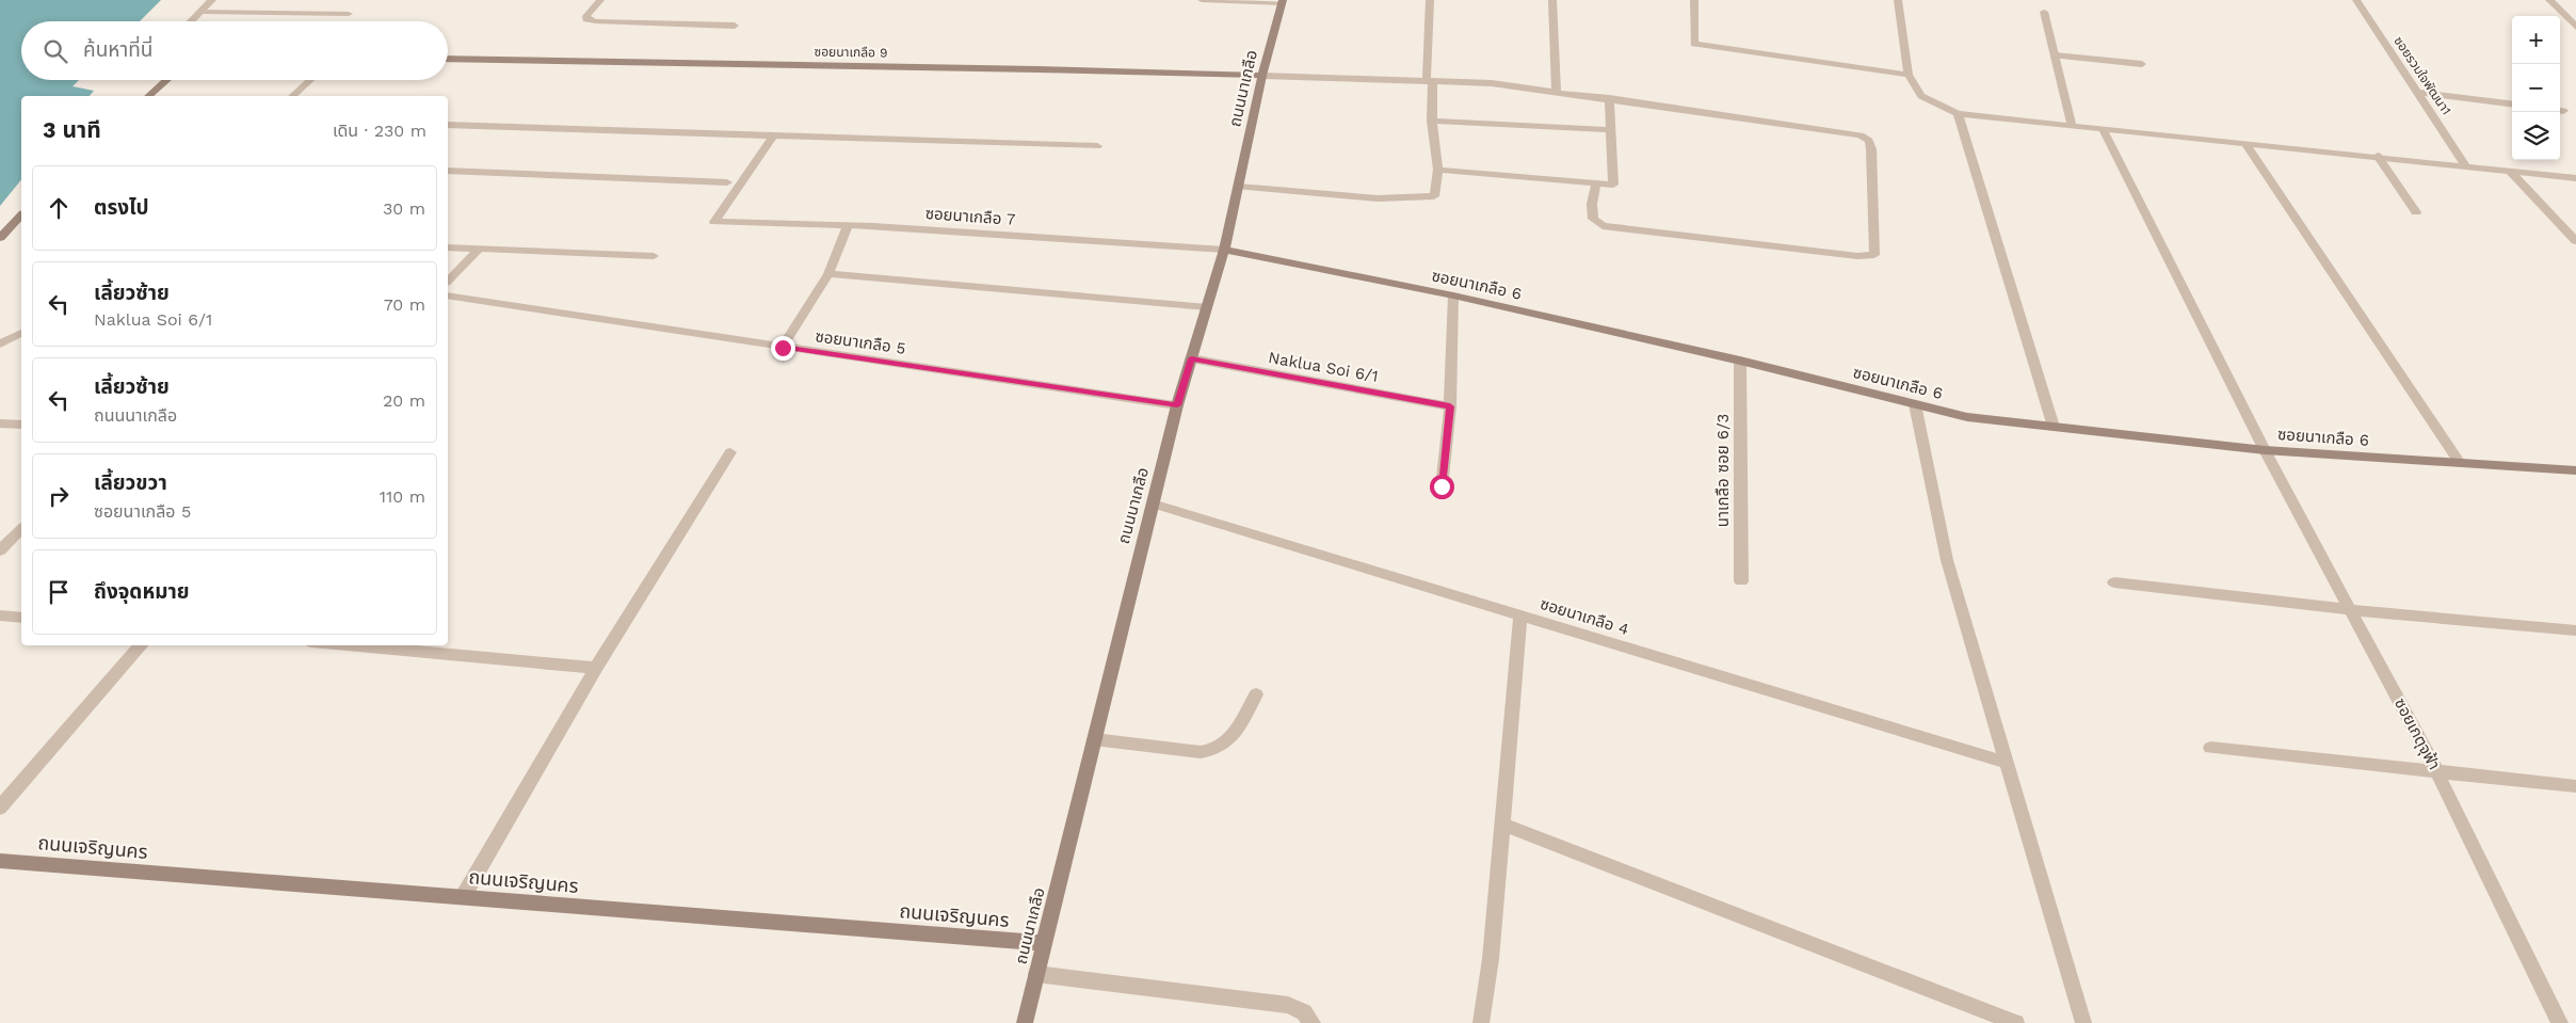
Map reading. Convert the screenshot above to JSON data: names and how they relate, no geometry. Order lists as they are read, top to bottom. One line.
{"streets":{"street":["ซอยนาเกลือ 9","ซอยรวมใจพัฒนา1","ถนนนาเกลือ","ซอยนาเกลือ 7","ซอยนาเกลือ 6","ซอยนาเกลือ 5","Naklua Soi 6/1","นาเกลือ ซอย 6/3","ซอยนาเกลือ 4","ซอยเกตุจุฟ้า","ถนนเจริญนคร"]},"crossings":[["ซอยนาเกลือ 9","ถนนนาเกลือ"],["ถนนนาเกลือ","ซอยนาเกลือ 7"],["ถนนนาเกลือ","ซอยนาเกลือ 6"],["ถนนนาเกลือ","ซอยนาเกลือ 5"],["ถนนนาเกลือ","Naklua Soi 6/1"],["ถนนนาเกลือ","ซอยนาเกลือ 4"],["ถนนนาเกลือ","ถนนเจริญนคร"],["ซอยนาเกลือ 7","ซอยนาเกลือ 6"],["ซอยนาเกลือ 6","นาเกลือ ซอย 6/3"],["ซอยนาเกลือ 6","ซอยเกตุจุฟ้า"]],"page":{"map_buttons":["+","−"],"search":"ค้นหาที่นี่","heading":["3 นาที","เดิน · 230 m"],"list":[["ตรงไป","30 m"],["เลี้ยวซ้าย","Naklua Soi 6/1","70 m"],["เลี้ยวซ้าย","ถนนนาเกลือ","20 m"],["เลี้ยวขวา","ซอยนาเกลือ 5","110 m"],"ถึงจุดหมาย"]}}
